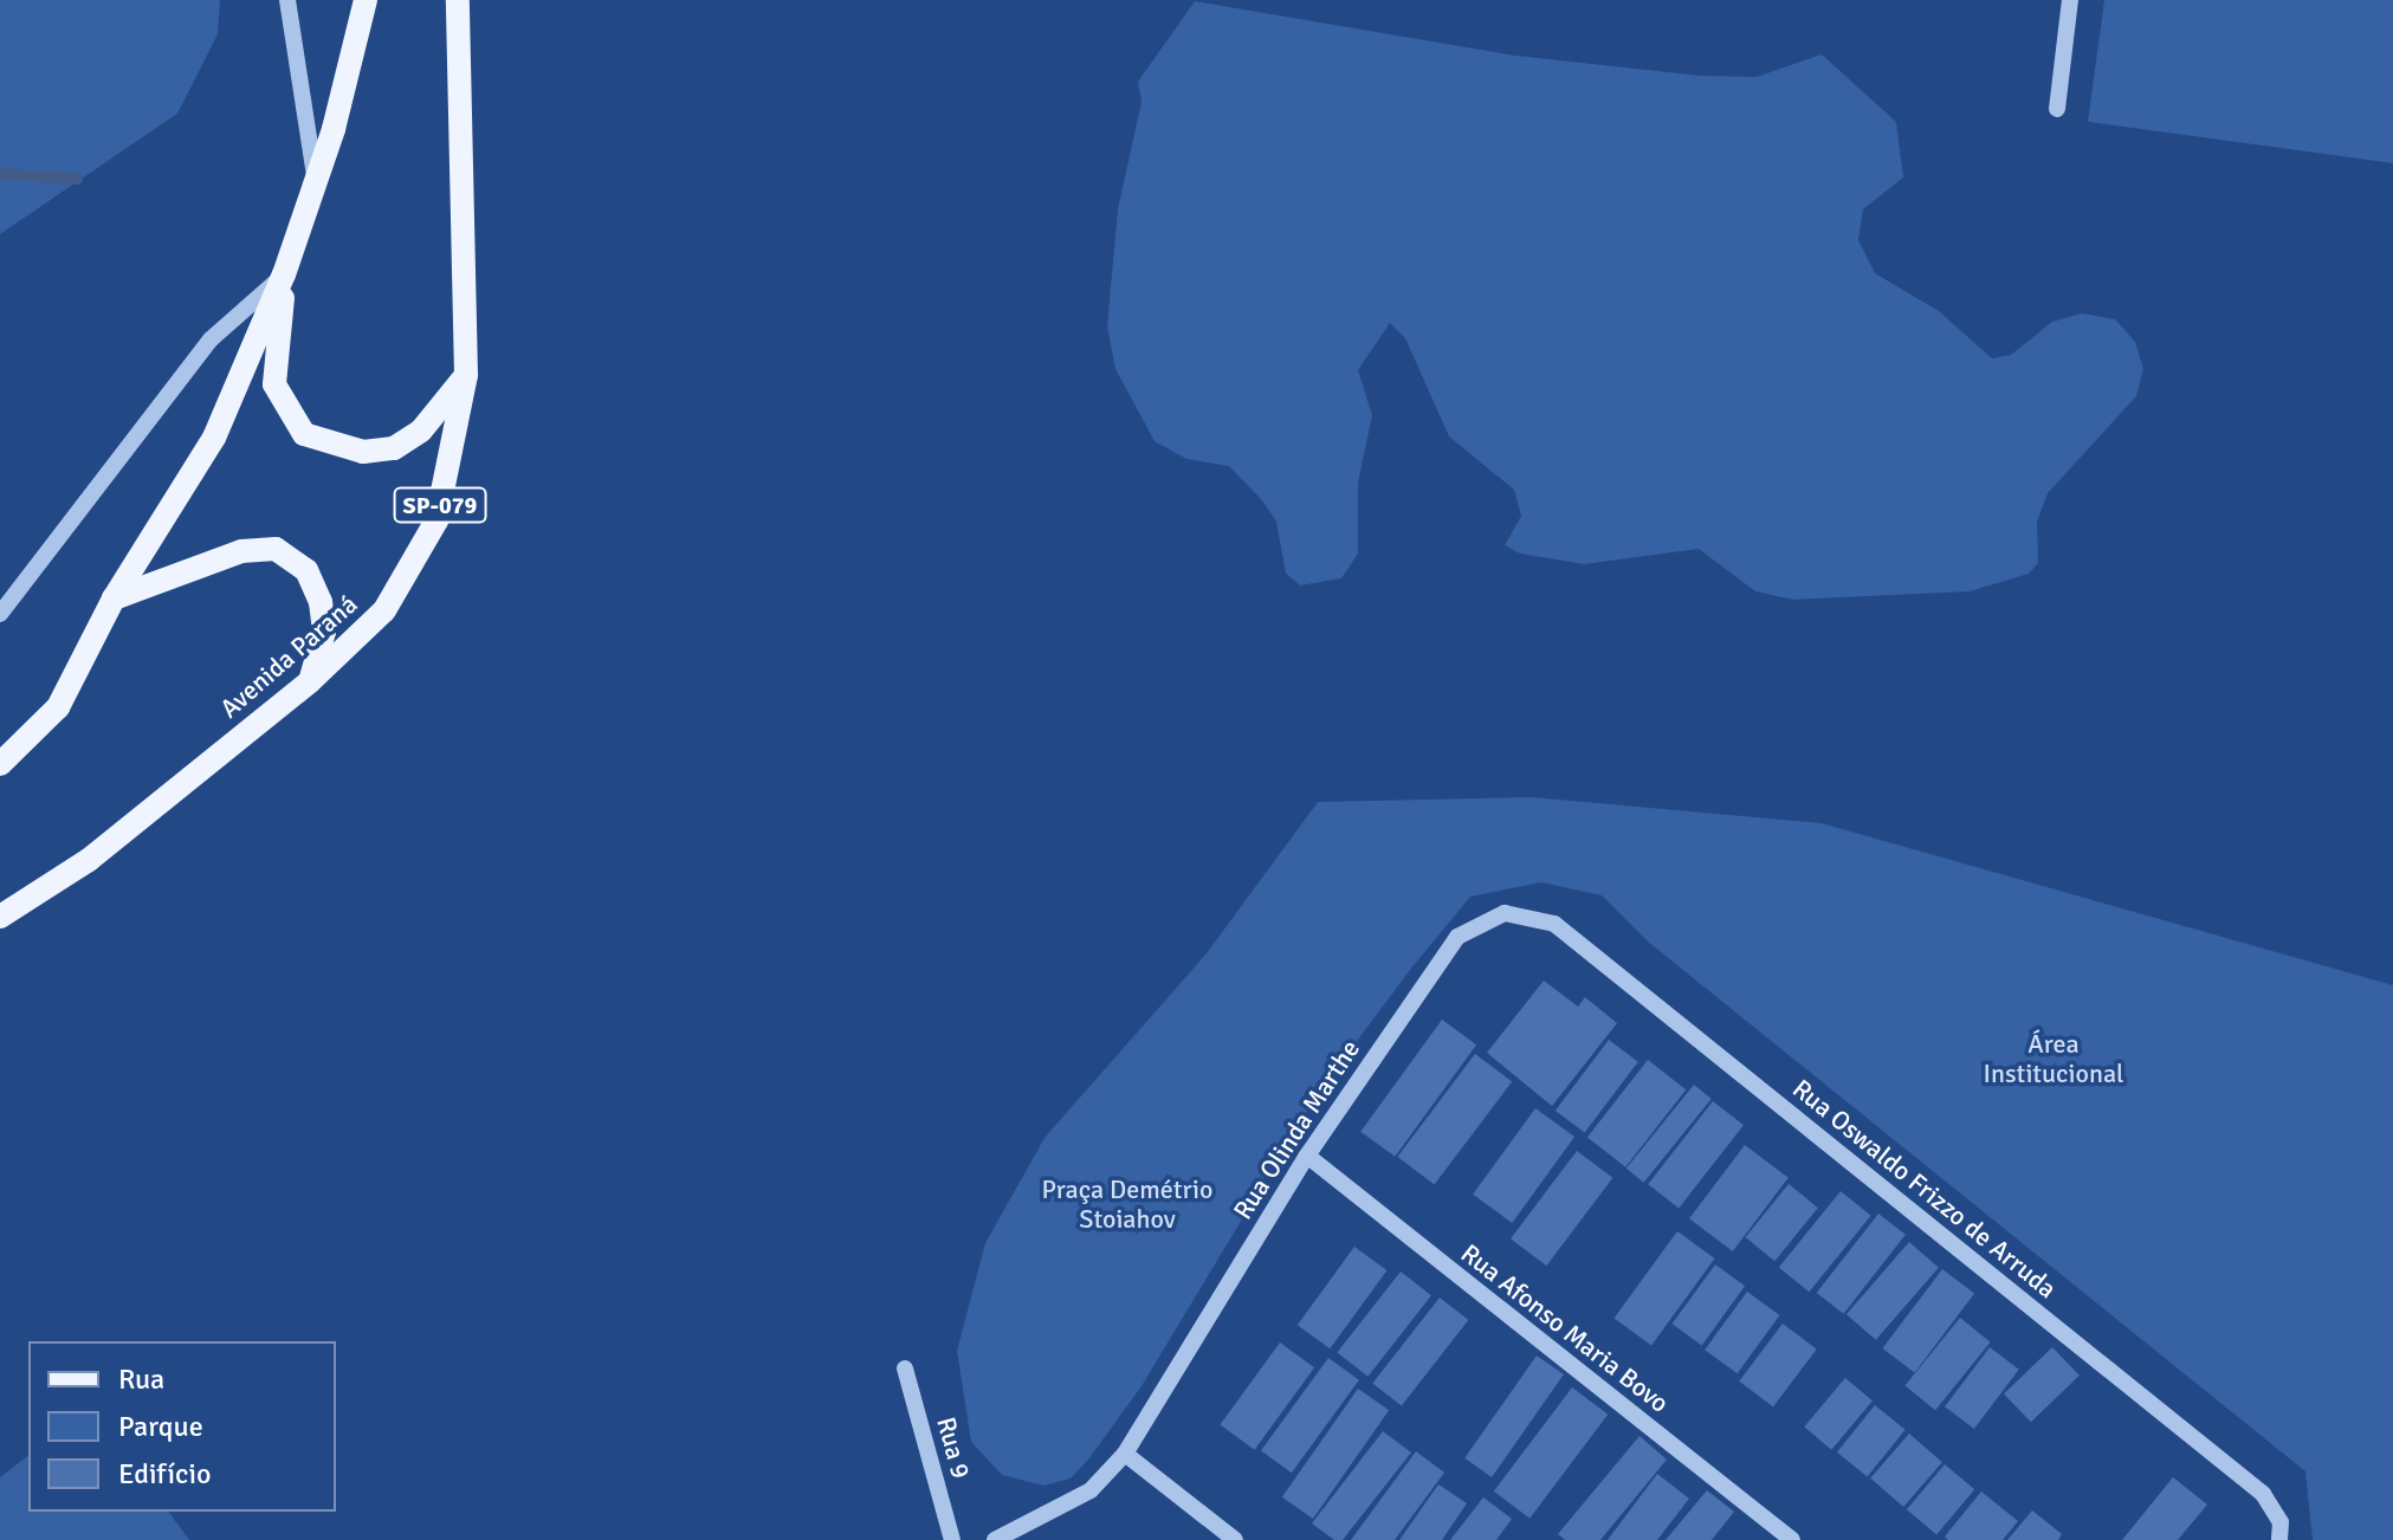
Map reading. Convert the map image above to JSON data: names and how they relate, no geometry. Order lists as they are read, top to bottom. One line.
{"streets":{"main road":["SP-079","Avenida Paraná"],"street":["Rua Olinda Marthe","Rua Oswaldo Frizzo de Arruda","Rua Afonso Maria Bovo","Rua 9"]},"crossings":[["SP-079","Avenida Paraná"],["Rua Olinda Marthe","Rua Oswaldo Frizzo de Arruda"],["Rua Olinda Marthe","Rua Afonso Maria Bovo"]],"parks":["Área Institucional","Praça Demétrio Stoiahov"],"legend":["Rua","Parque","Edifício"]}
